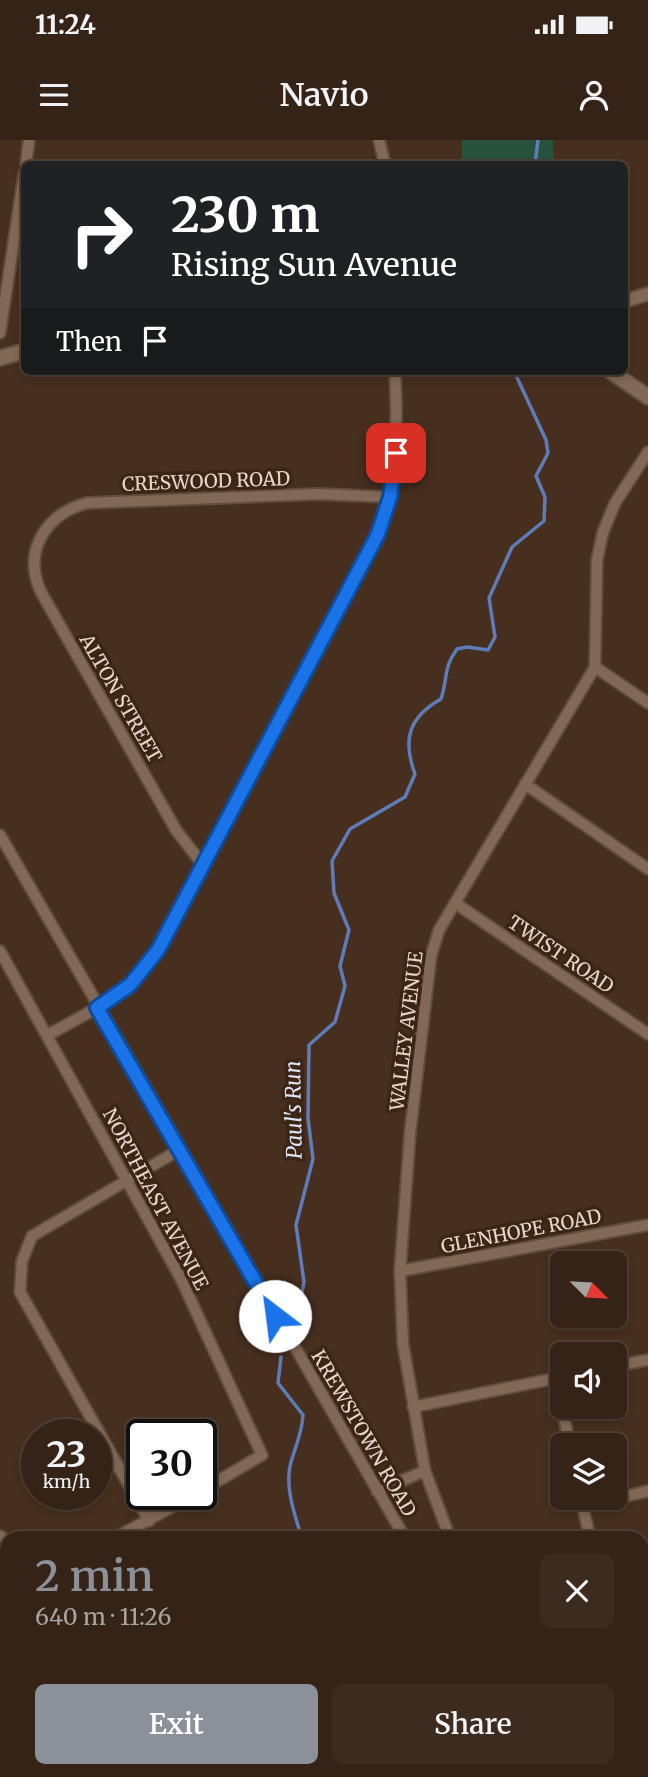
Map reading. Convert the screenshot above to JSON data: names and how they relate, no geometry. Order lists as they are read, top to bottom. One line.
{"streets":{"street":["CRESWOOD ROAD","ALTON STREET","TWIST ROAD","WALLEY AVENUE","NORTHEAST AVENUE","GLENHOPE ROAD","KREWSTOWN ROAD"]},"crossings":[["CRESWOOD ROAD","ALTON STREET"],["TWIST ROAD","WALLEY AVENUE"],["WALLEY AVENUE","GLENHOPE ROAD"]],"water":["Paul's Run"],"north":"bottom right","page":{"status":"11:24","header":"Navio","turn":["230 m","Rising Sun Avenue"],"then":"Then","speed":"23 km/h","limit":"30","heading":["2 min","640 m · 11:26"],"buttons":["Exit","Share"]}}
